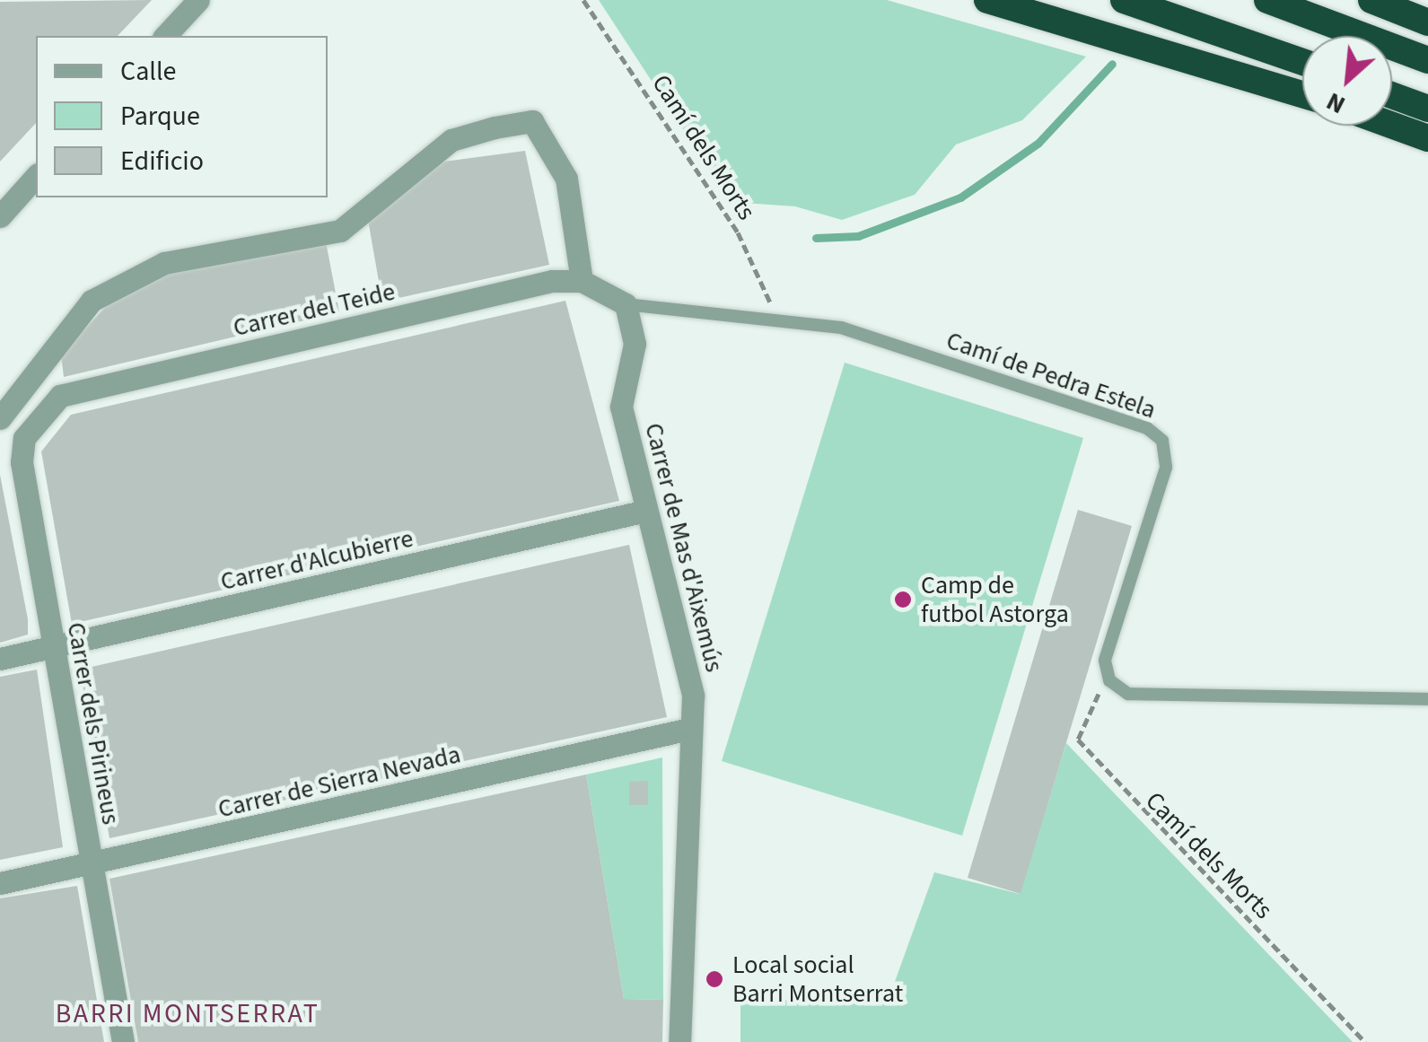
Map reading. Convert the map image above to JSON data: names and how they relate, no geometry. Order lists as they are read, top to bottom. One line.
{"streets":{"street":["Carrer del Teide","Carrer de Mas d'Aixemús","Carrer d'Alcubierre","Carrer dels Pirineus","Carrer de Sierra Nevada"],"lane":["Camí de Pedra Estela"],"path":["Camí dels Morts"]},"crossings":[["Camí dels Morts","Camí de Pedra Estela"],["Carrer del Teide","Camí de Pedra Estela"],["Carrer del Teide","Carrer de Mas d'Aixemús"],["Carrer del Teide","Carrer dels Pirineus"],["Camí de Pedra Estela","Carrer de Mas d'Aixemús"],["Carrer de Mas d'Aixemús","Carrer d'Alcubierre"],["Carrer de Mas d'Aixemús","Carrer de Sierra Nevada"],["Carrer d'Alcubierre","Carrer dels Pirineus"],["Carrer dels Pirineus","Carrer de Sierra Nevada"]],"districts":["BARRI MONTSERRAT"],"places":["Camp de futbol Astorga","Local social Barri Montserrat"],"legend":["Calle","Parque","Edificio"],"north":"bottom left"}
